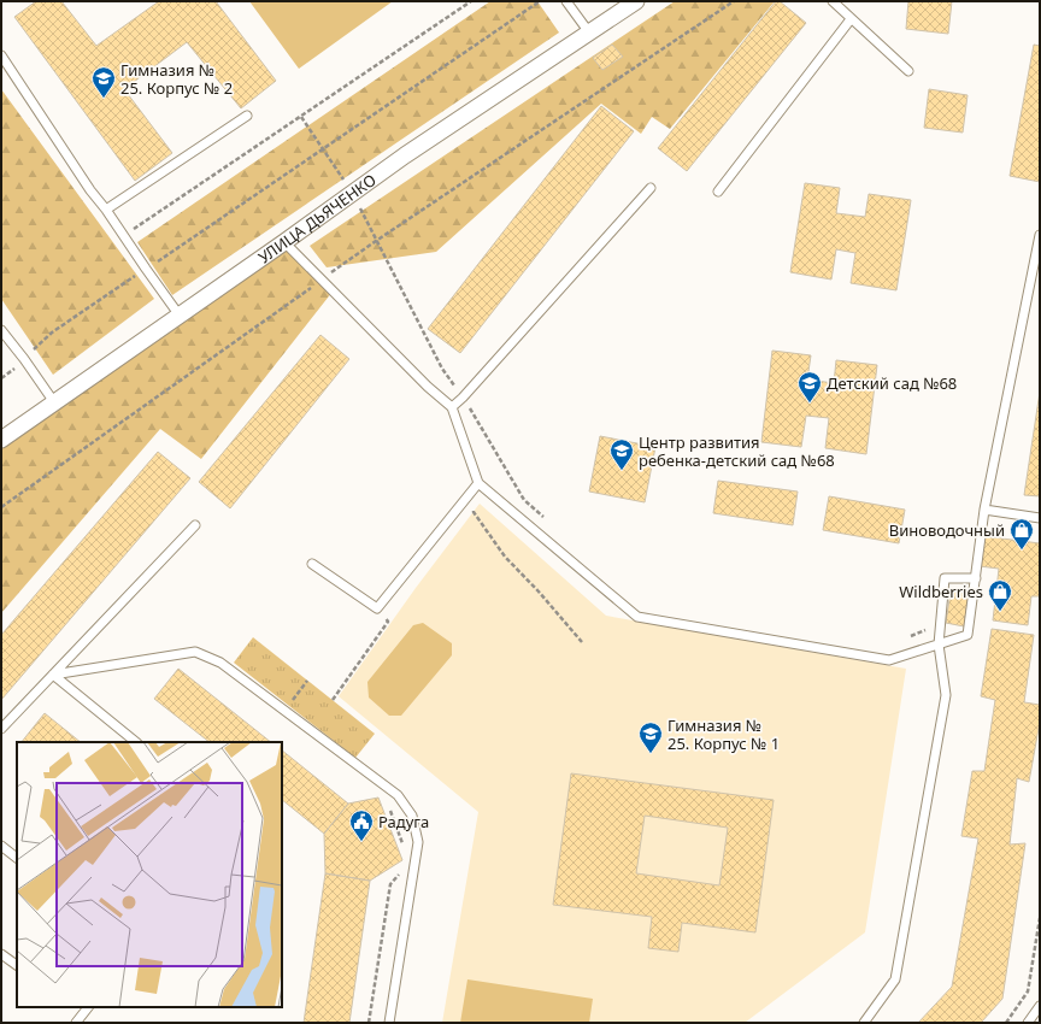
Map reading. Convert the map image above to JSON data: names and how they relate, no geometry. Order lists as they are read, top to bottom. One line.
{"streets":{"street":["УЛИЦА ДЬЯЧЕНКО"]},"places":{"school or university":["Гимназия № 25. Корпус № 2","Детский сад №68","Центр развития ребенка-детский сад №68","Гимназия № 25. Корпус № 1"],"shop":["Виноводочный","Wildberries"],"public building":["Радуга"]}}
